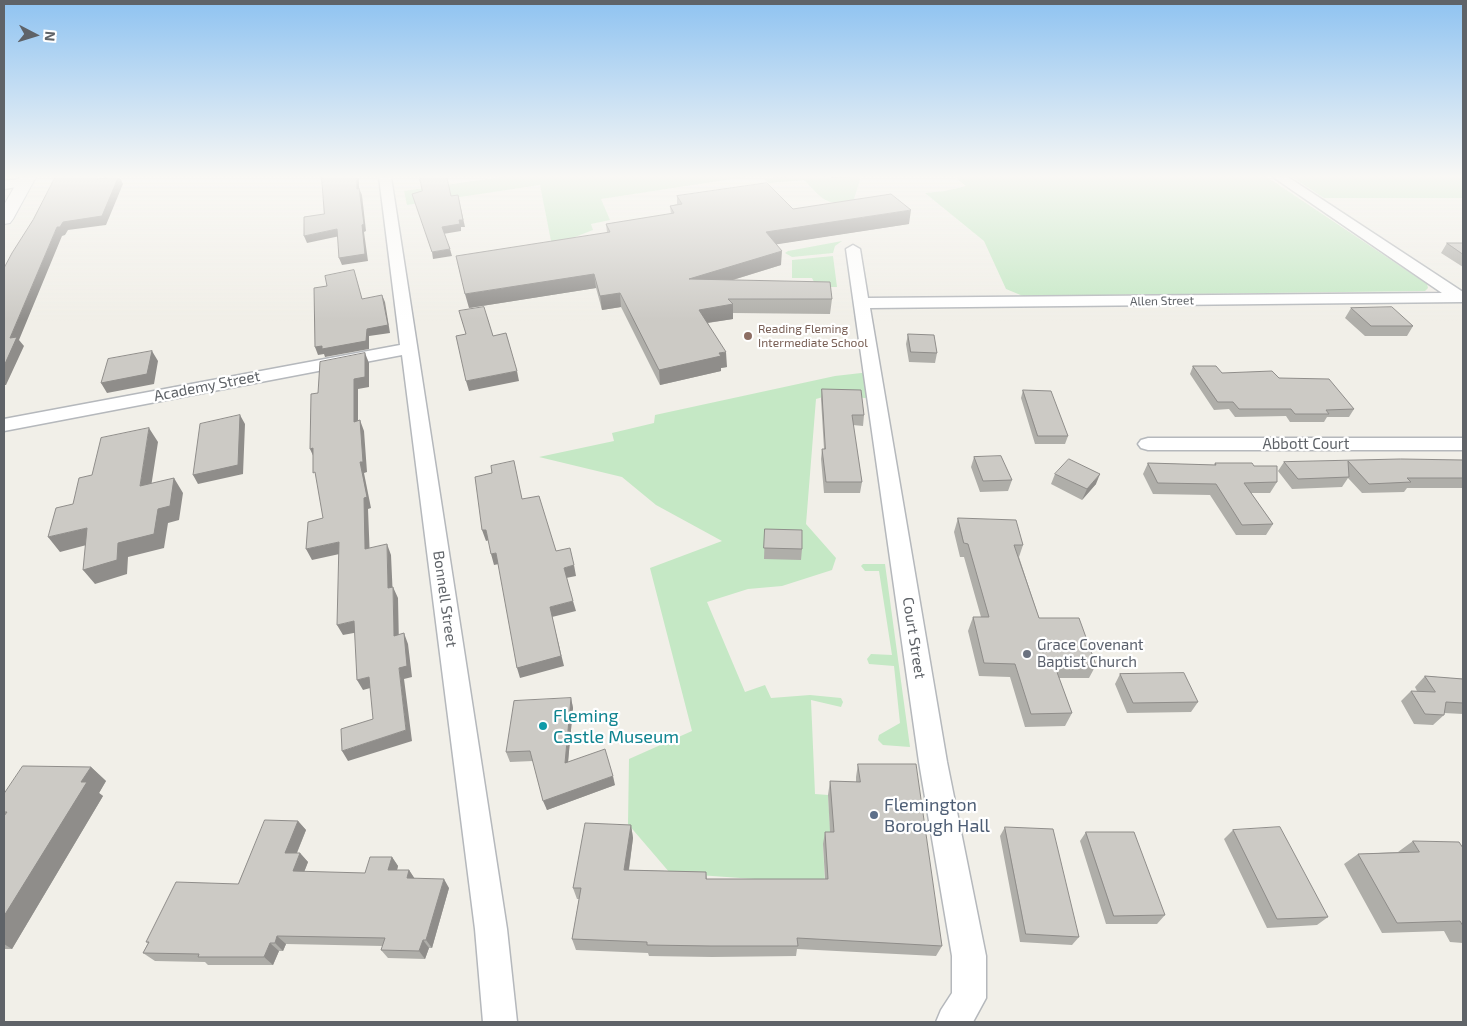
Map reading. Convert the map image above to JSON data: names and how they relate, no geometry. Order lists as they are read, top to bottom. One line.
{"streets":{"street":["Allen Street","Academy Street","Abbott Court","Bonnell Street","Court Street"]},"crossings":[["Allen Street","Court Street"],["Academy Street","Bonnell Street"]],"places":["Reading Fleming Intermediate School","Grace Covenant Baptist Church","Fleming Castle Museum","Flemington Borough Hall"],"north":"right"}
